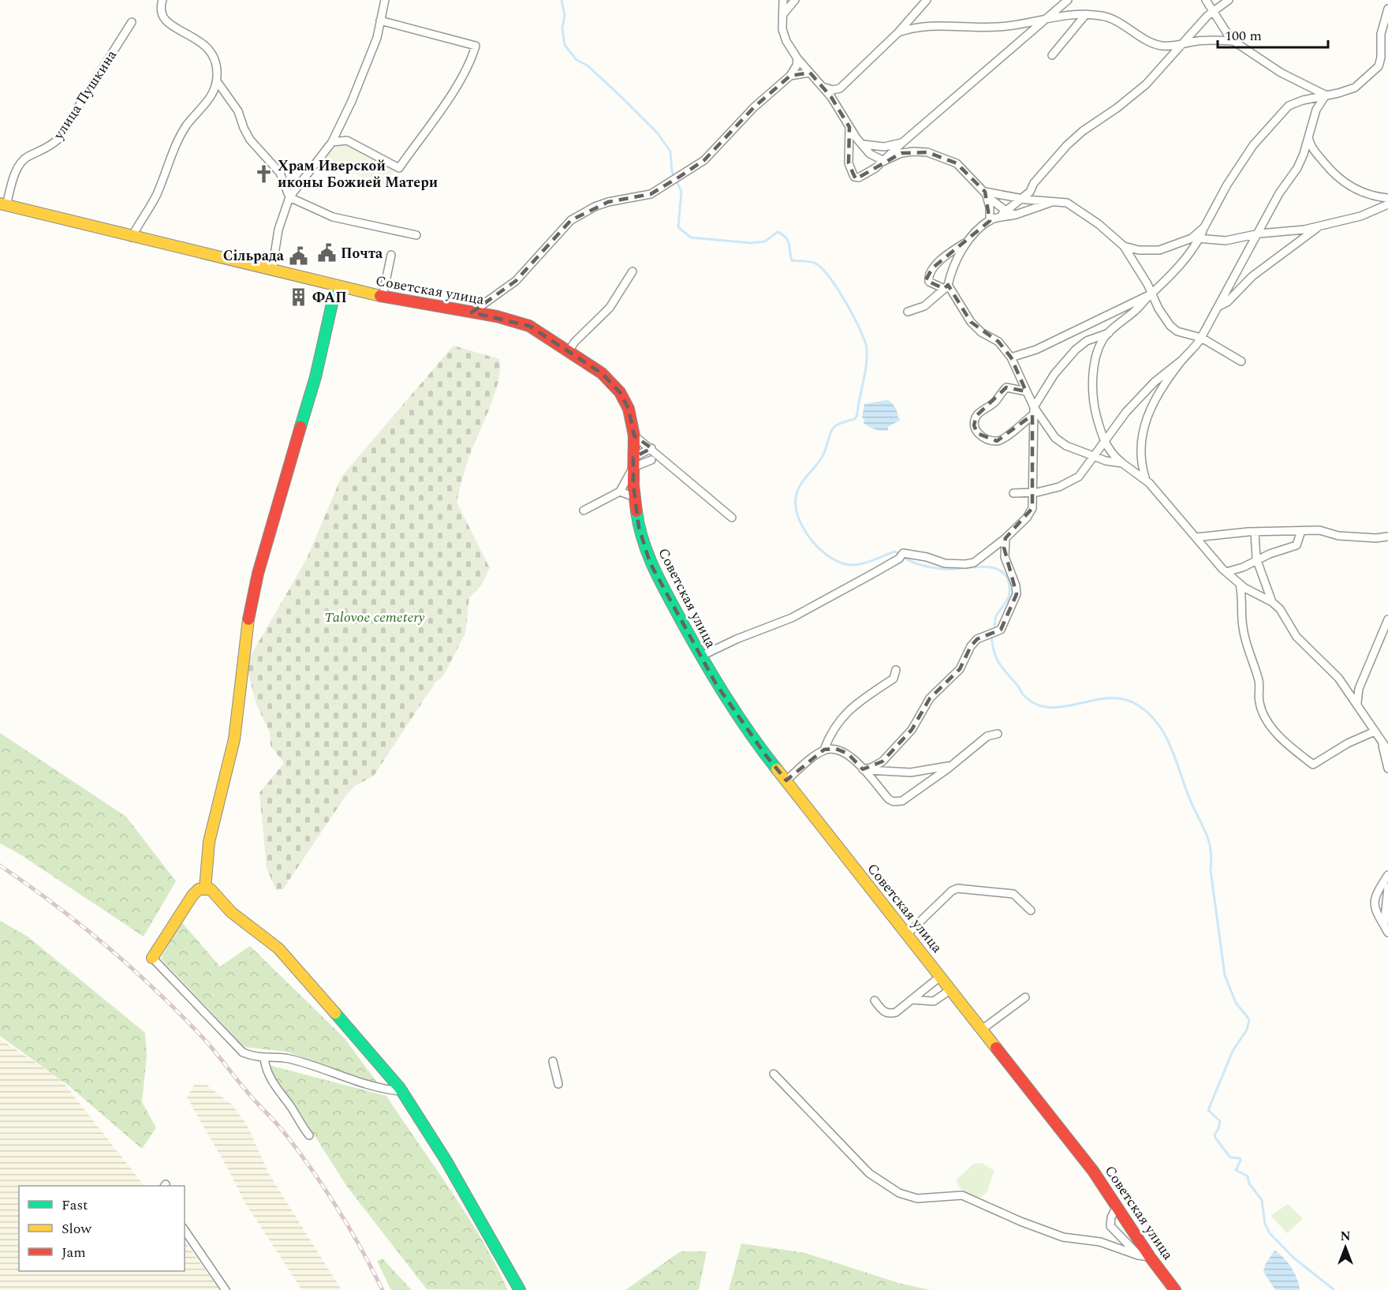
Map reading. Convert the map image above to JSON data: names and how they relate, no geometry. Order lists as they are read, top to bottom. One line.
{"streets":{"main road":["Советская улица"],"street":["улица Пушкина"]},"crossings":[["улица Пушкина","Советская улица"]],"parks":["Talovoe cemetery"],"places":{"church":["Храм Иверской иконы Божией Матери"],"public building":["Почта","Сільрада"],"building":["ФАП"]},"legend":["Fast","Slow","Jam"],"scale_bar":"100 m","north":"top"}
